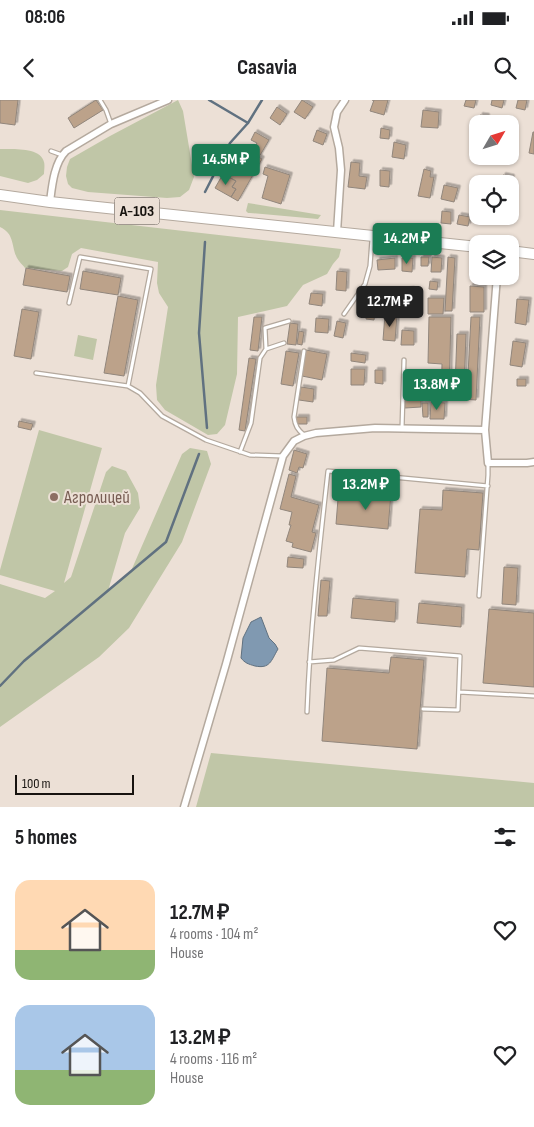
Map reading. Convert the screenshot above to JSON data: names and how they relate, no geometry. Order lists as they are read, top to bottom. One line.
{"streets":{"main road":["А-103"]},"places":["Агролицей"],"scale_bar":"100 m","north":"top right","page":{"status":"08:06","header":"Casavia","price":["14.5M ₽","14.2M ₽","12.7M ₽","13.8M ₽","13.2M ₽"],"scale":"100 m","heading":"5 homes","list":[{"name":"12.7M ₽","note":"4 rooms · 104 m² · House"},{"name":"13.2M ₽","note":"4 rooms · 116 m² · House"}]}}
